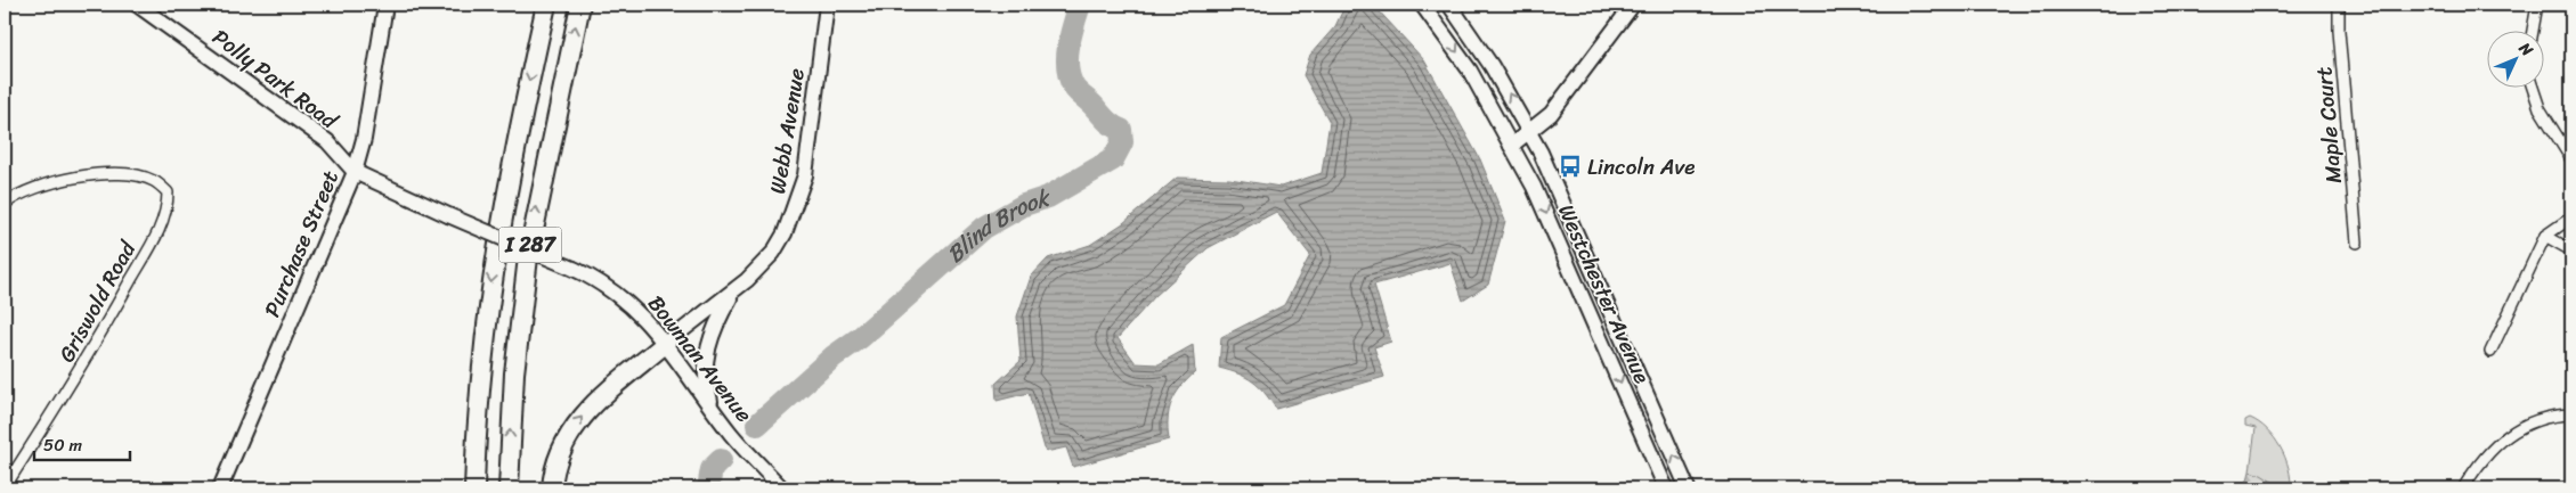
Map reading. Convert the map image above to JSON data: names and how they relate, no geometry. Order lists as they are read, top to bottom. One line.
{"streets":{"highway":["I 287"],"main road":["Polly Park Road","Webb Avenue","Purchase Street","Westchester Avenue","Bowman Avenue"],"street":["Maple Court","Griswold Road"]},"crossings":[["Polly Park Road","Purchase Street"],["Polly Park Road","Bowman Avenue"],["Webb Avenue","Bowman Avenue"],["Purchase Street","Bowman Avenue"]],"water":["Blind Brook"],"places":{"bus stop":["Lincoln Ave"]},"scale_bar":"50 m","north":"top right"}
